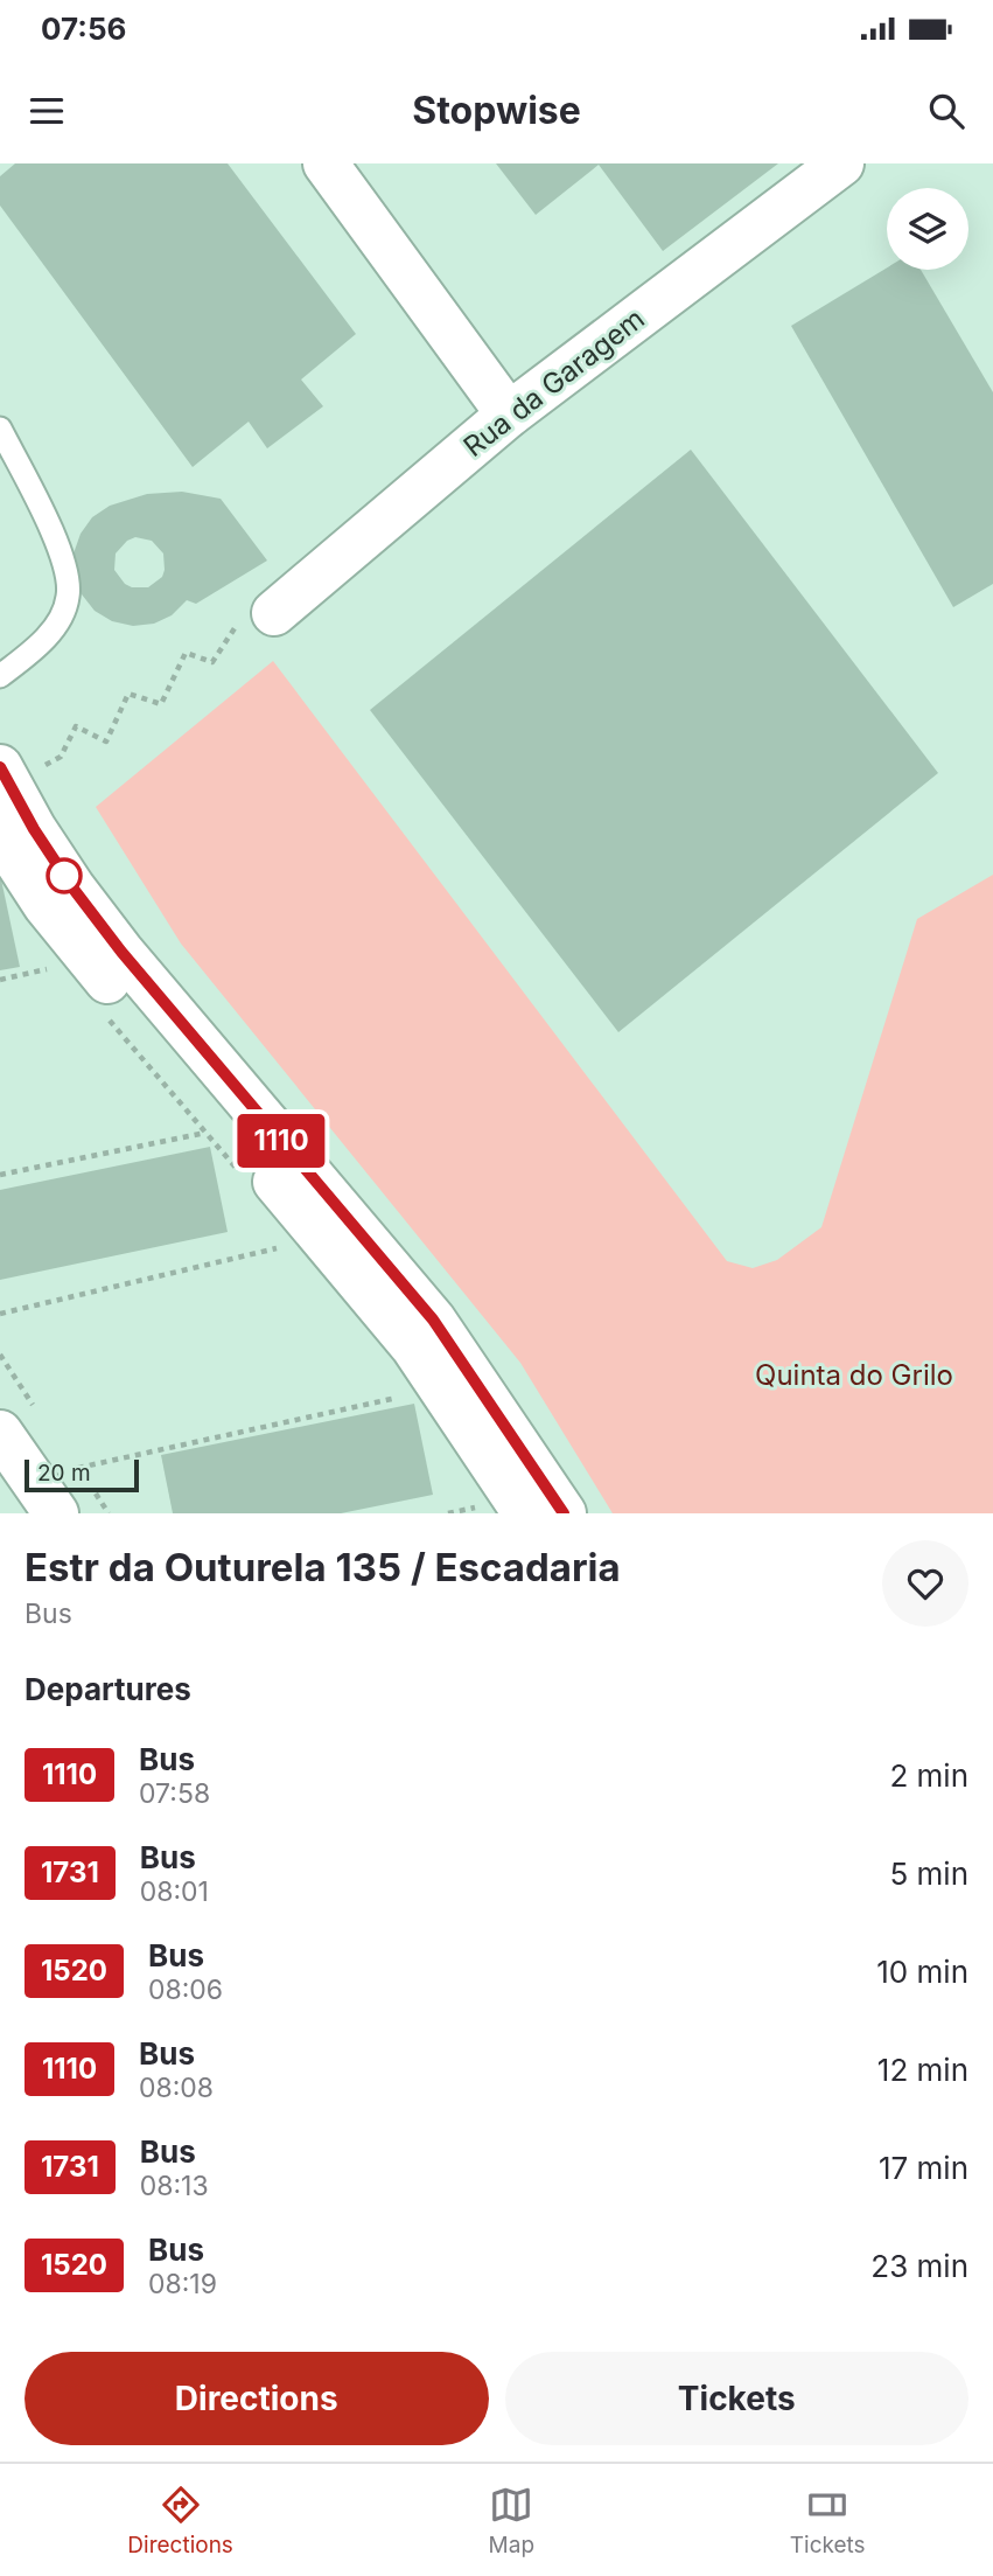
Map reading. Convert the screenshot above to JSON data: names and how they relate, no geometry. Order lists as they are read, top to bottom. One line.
{"streets":{"street":["Rua da Garagem"]},"parks":["Quinta do Grilo"],"lines":["bus line 1110"],"scale_bar":"20 m","page":{"status":"07:56","header":"Stopwise","on_map":"1110","scale":"20 m","heading":[["Estr da Outurela 135 / Escadaria","Bus"],"Departures"],"list":[{"mark":"1110","name":"Bus","note":"07:58","value":"2 min"},{"mark":"1731","name":"Bus","note":"08:01","value":"5 min"},{"mark":"1520","name":"Bus","note":"08:06","value":"10 min"},{"mark":"1110","name":"Bus","note":"08:08","value":"12 min"},{"mark":"1731","name":"Bus","note":"08:13","value":"17 min"},{"mark":"1520","name":"Bus","note":"08:19","value":"23 min"}],"buttons":["Directions","Tickets"],"tabs":["Directions","Map","Tickets"]}}
